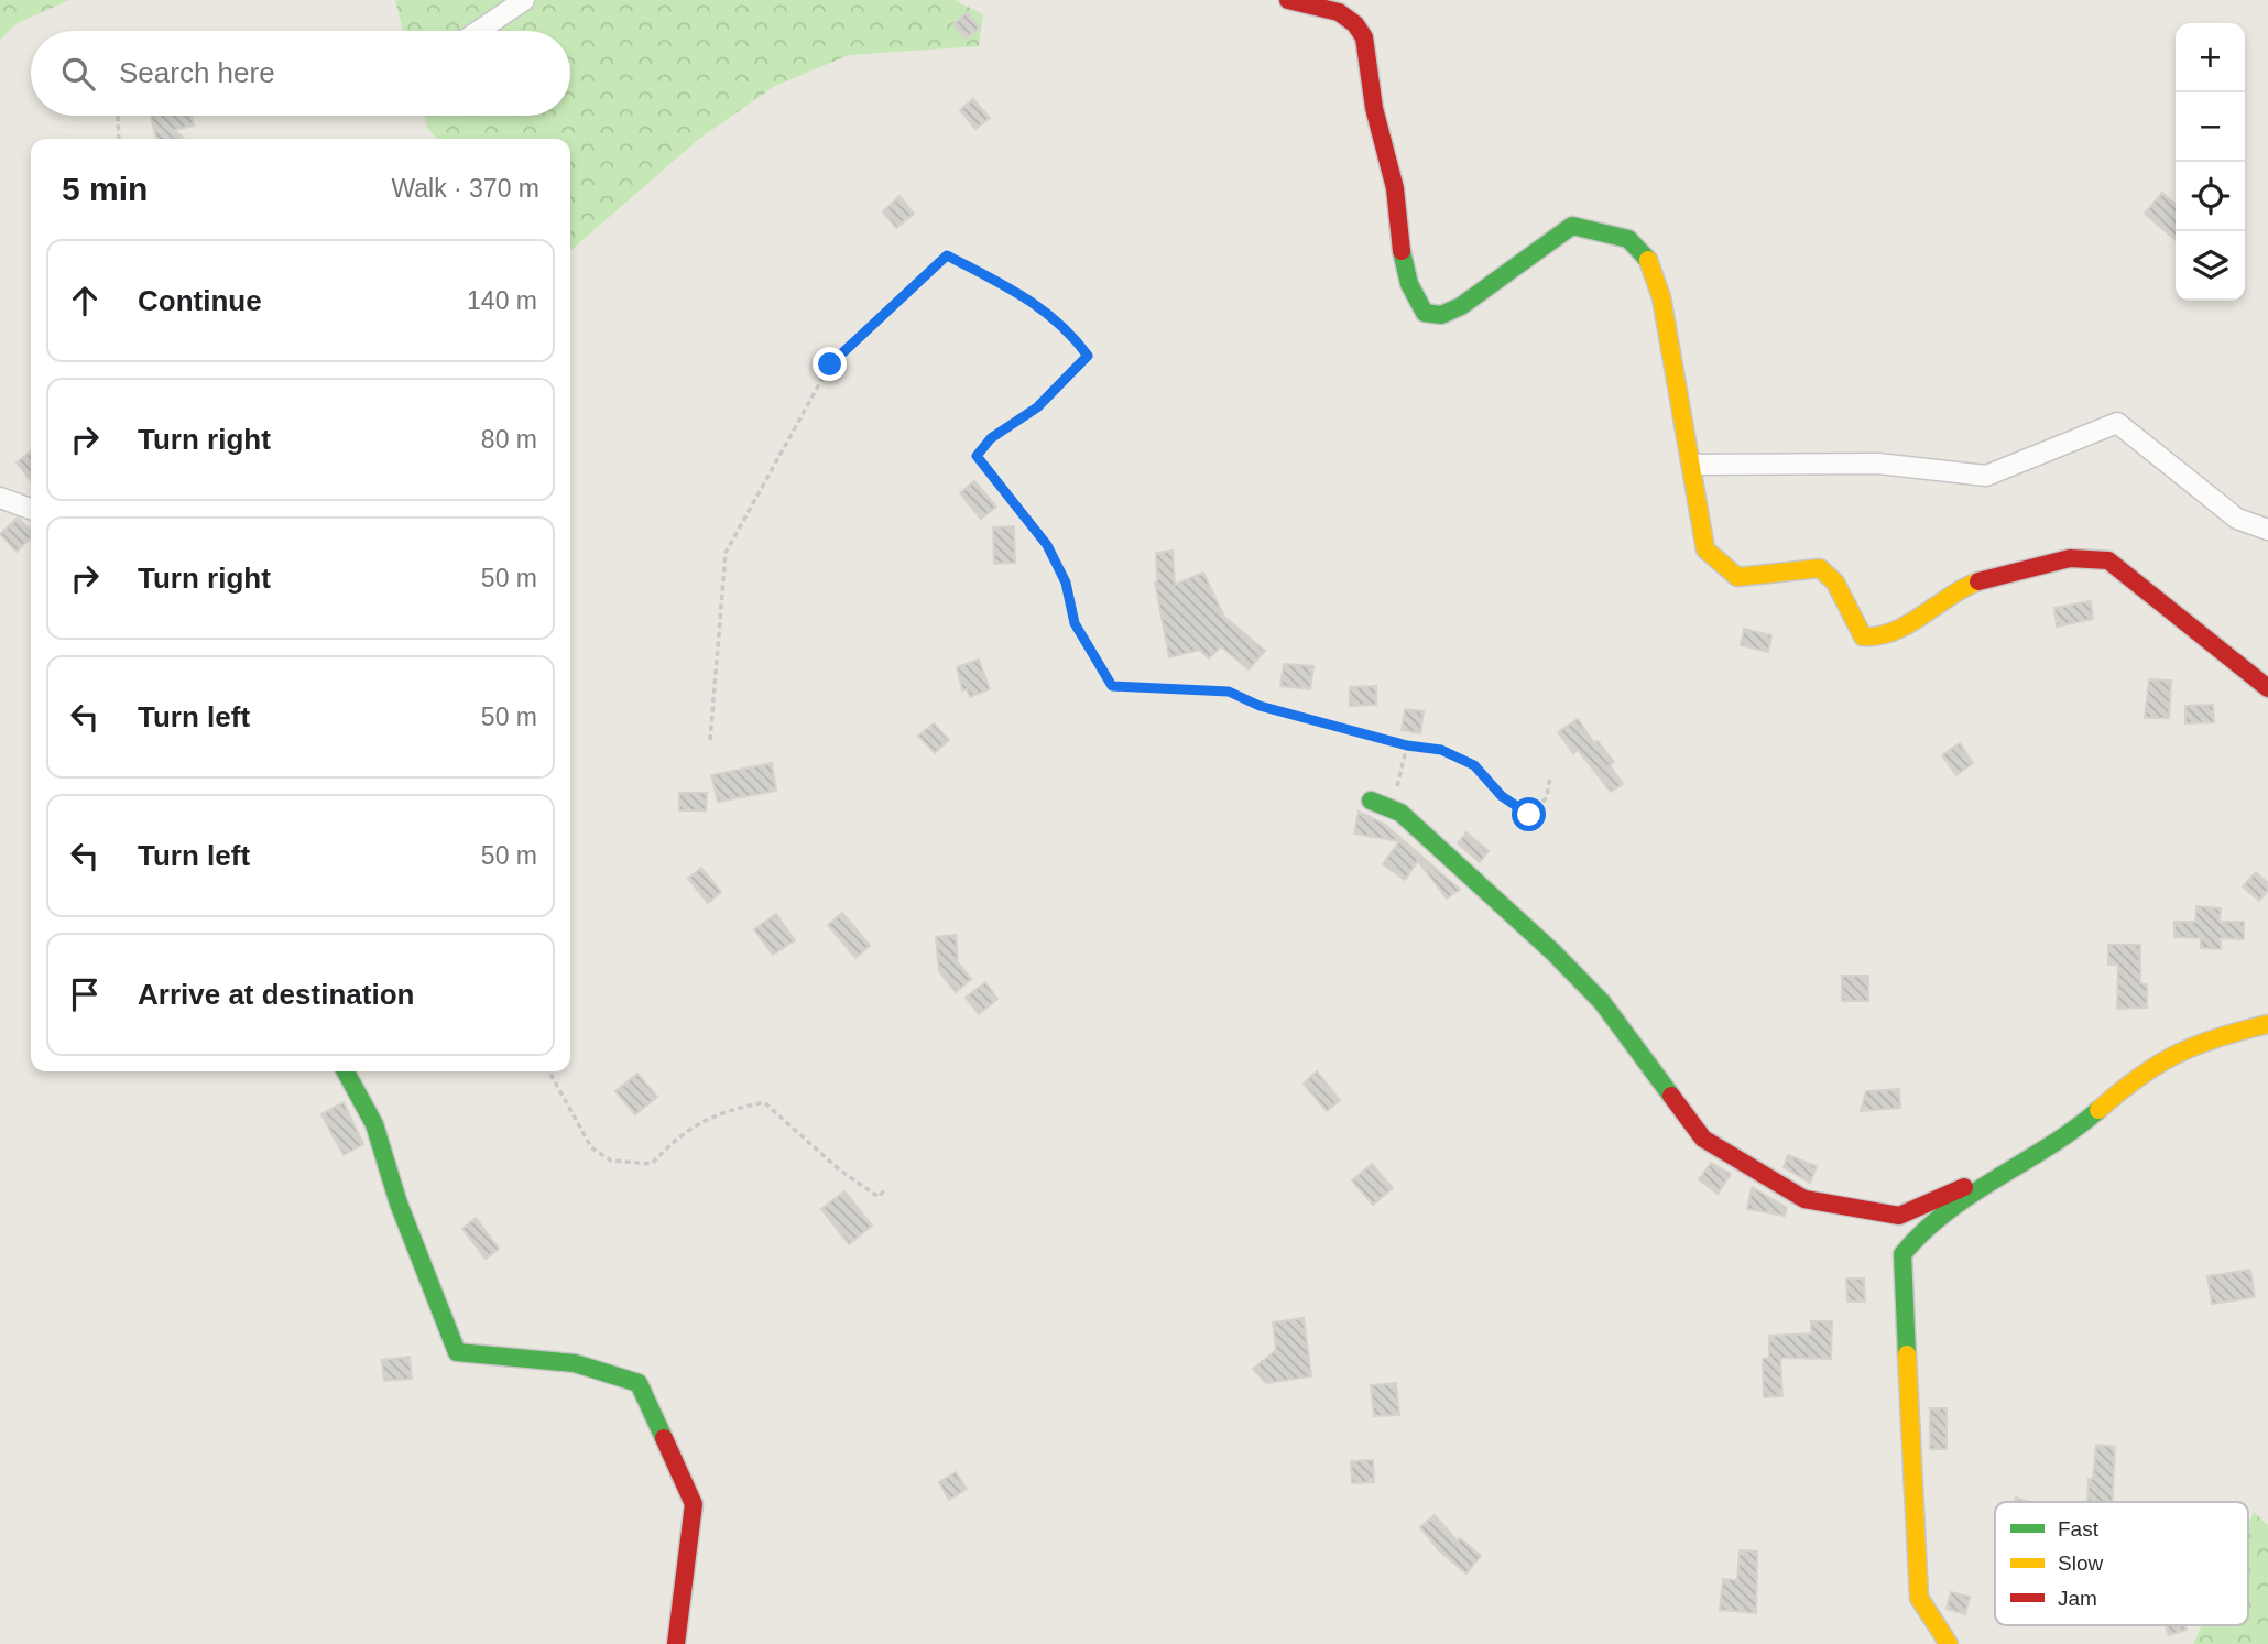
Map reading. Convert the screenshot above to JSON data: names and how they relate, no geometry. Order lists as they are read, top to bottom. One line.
{"legend":["Fast","Slow","Jam"],"page":{"map_buttons":["+","−"],"search":"Search here","heading":["5 min","Walk · 370 m"],"list":[["Continue","140 m"],["Turn right","80 m"],["Turn right","50 m"],["Turn left","50 m"],["Turn left","50 m"],"Arrive at destination"]}}
